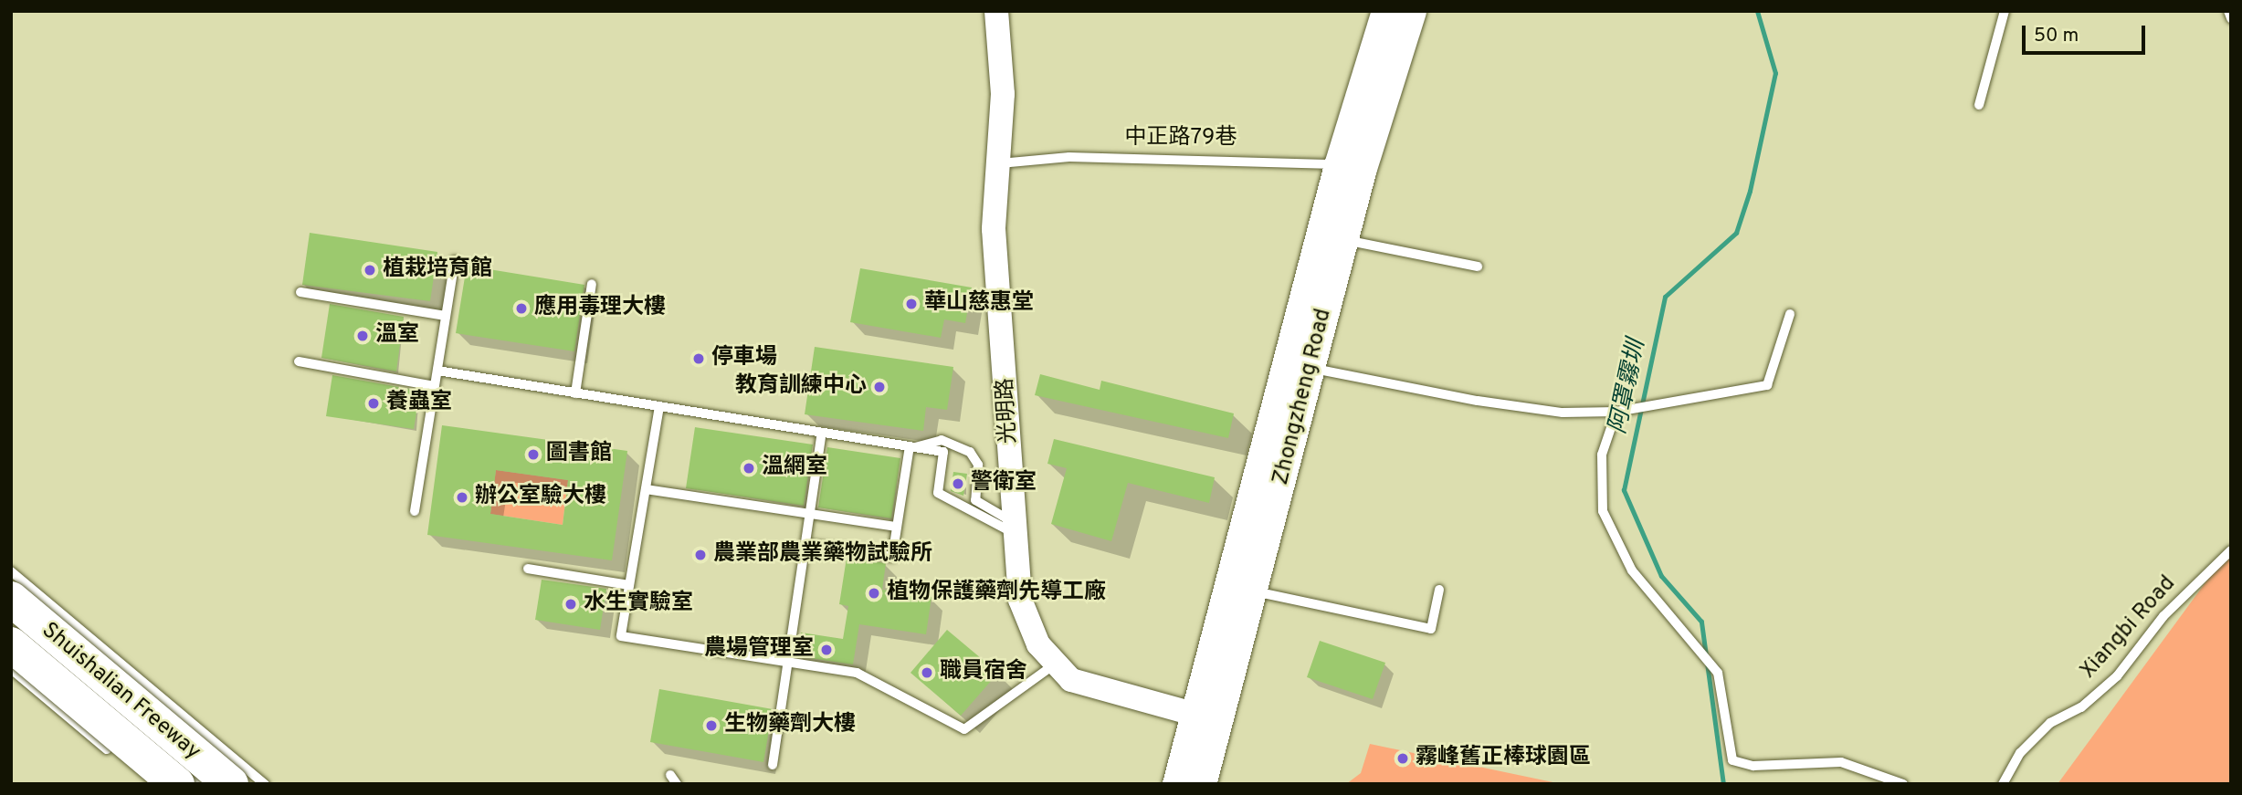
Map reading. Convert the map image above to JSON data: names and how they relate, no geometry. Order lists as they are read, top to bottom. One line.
{"streets":{"highway":["Shuishalian Freeway"],"main road":["Zhongzheng Road"],"street":["光明路"],"lane":["中正路79巷","Xiangbi Road"]},"crossings":[["中正路79巷","Zhongzheng Road"],["中正路79巷","光明路"]],"water":["阿罩霧圳"],"places":["植栽培育館","華山慈惠堂","應用毒理大樓","溫室","停車場","教育訓練中心","養蟲室","圖書館","溫網室","警衛室","辦公室驗大樓","農業部農業藥物試驗所","植物保護藥劑先導工廠","水生實驗室","農場管理室","職員宿舍","生物藥劑大樓","霧峰舊正棒球園區"],"scale_bar":"50 m"}
